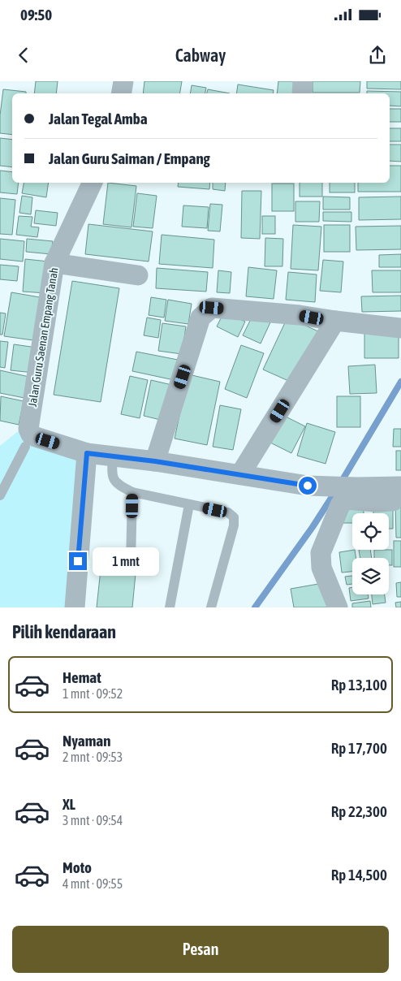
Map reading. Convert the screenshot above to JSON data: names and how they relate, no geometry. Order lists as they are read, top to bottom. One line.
{"streets":{"street":["Jalan Guru Saenan Empang Tanah"]},"page":{"status":"09:50","header":"Cabway","banner":["Jalan Tegal Amba","Jalan Guru Saiman / Empang"],"bubble":"1 mnt","heading":"Pilih kendaraan","list":[{"name":"Hemat","note":"1 mnt · 09:52","value":"Rp 13,100"},{"name":"Nyaman","note":"2 mnt · 09:53","value":"Rp 17,700"},{"name":"XL","note":"3 mnt · 09:54","value":"Rp 22,300"},{"name":"Moto","note":"4 mnt · 09:55","value":"Rp 14,500"}],"buttons":"Pesan"}}
